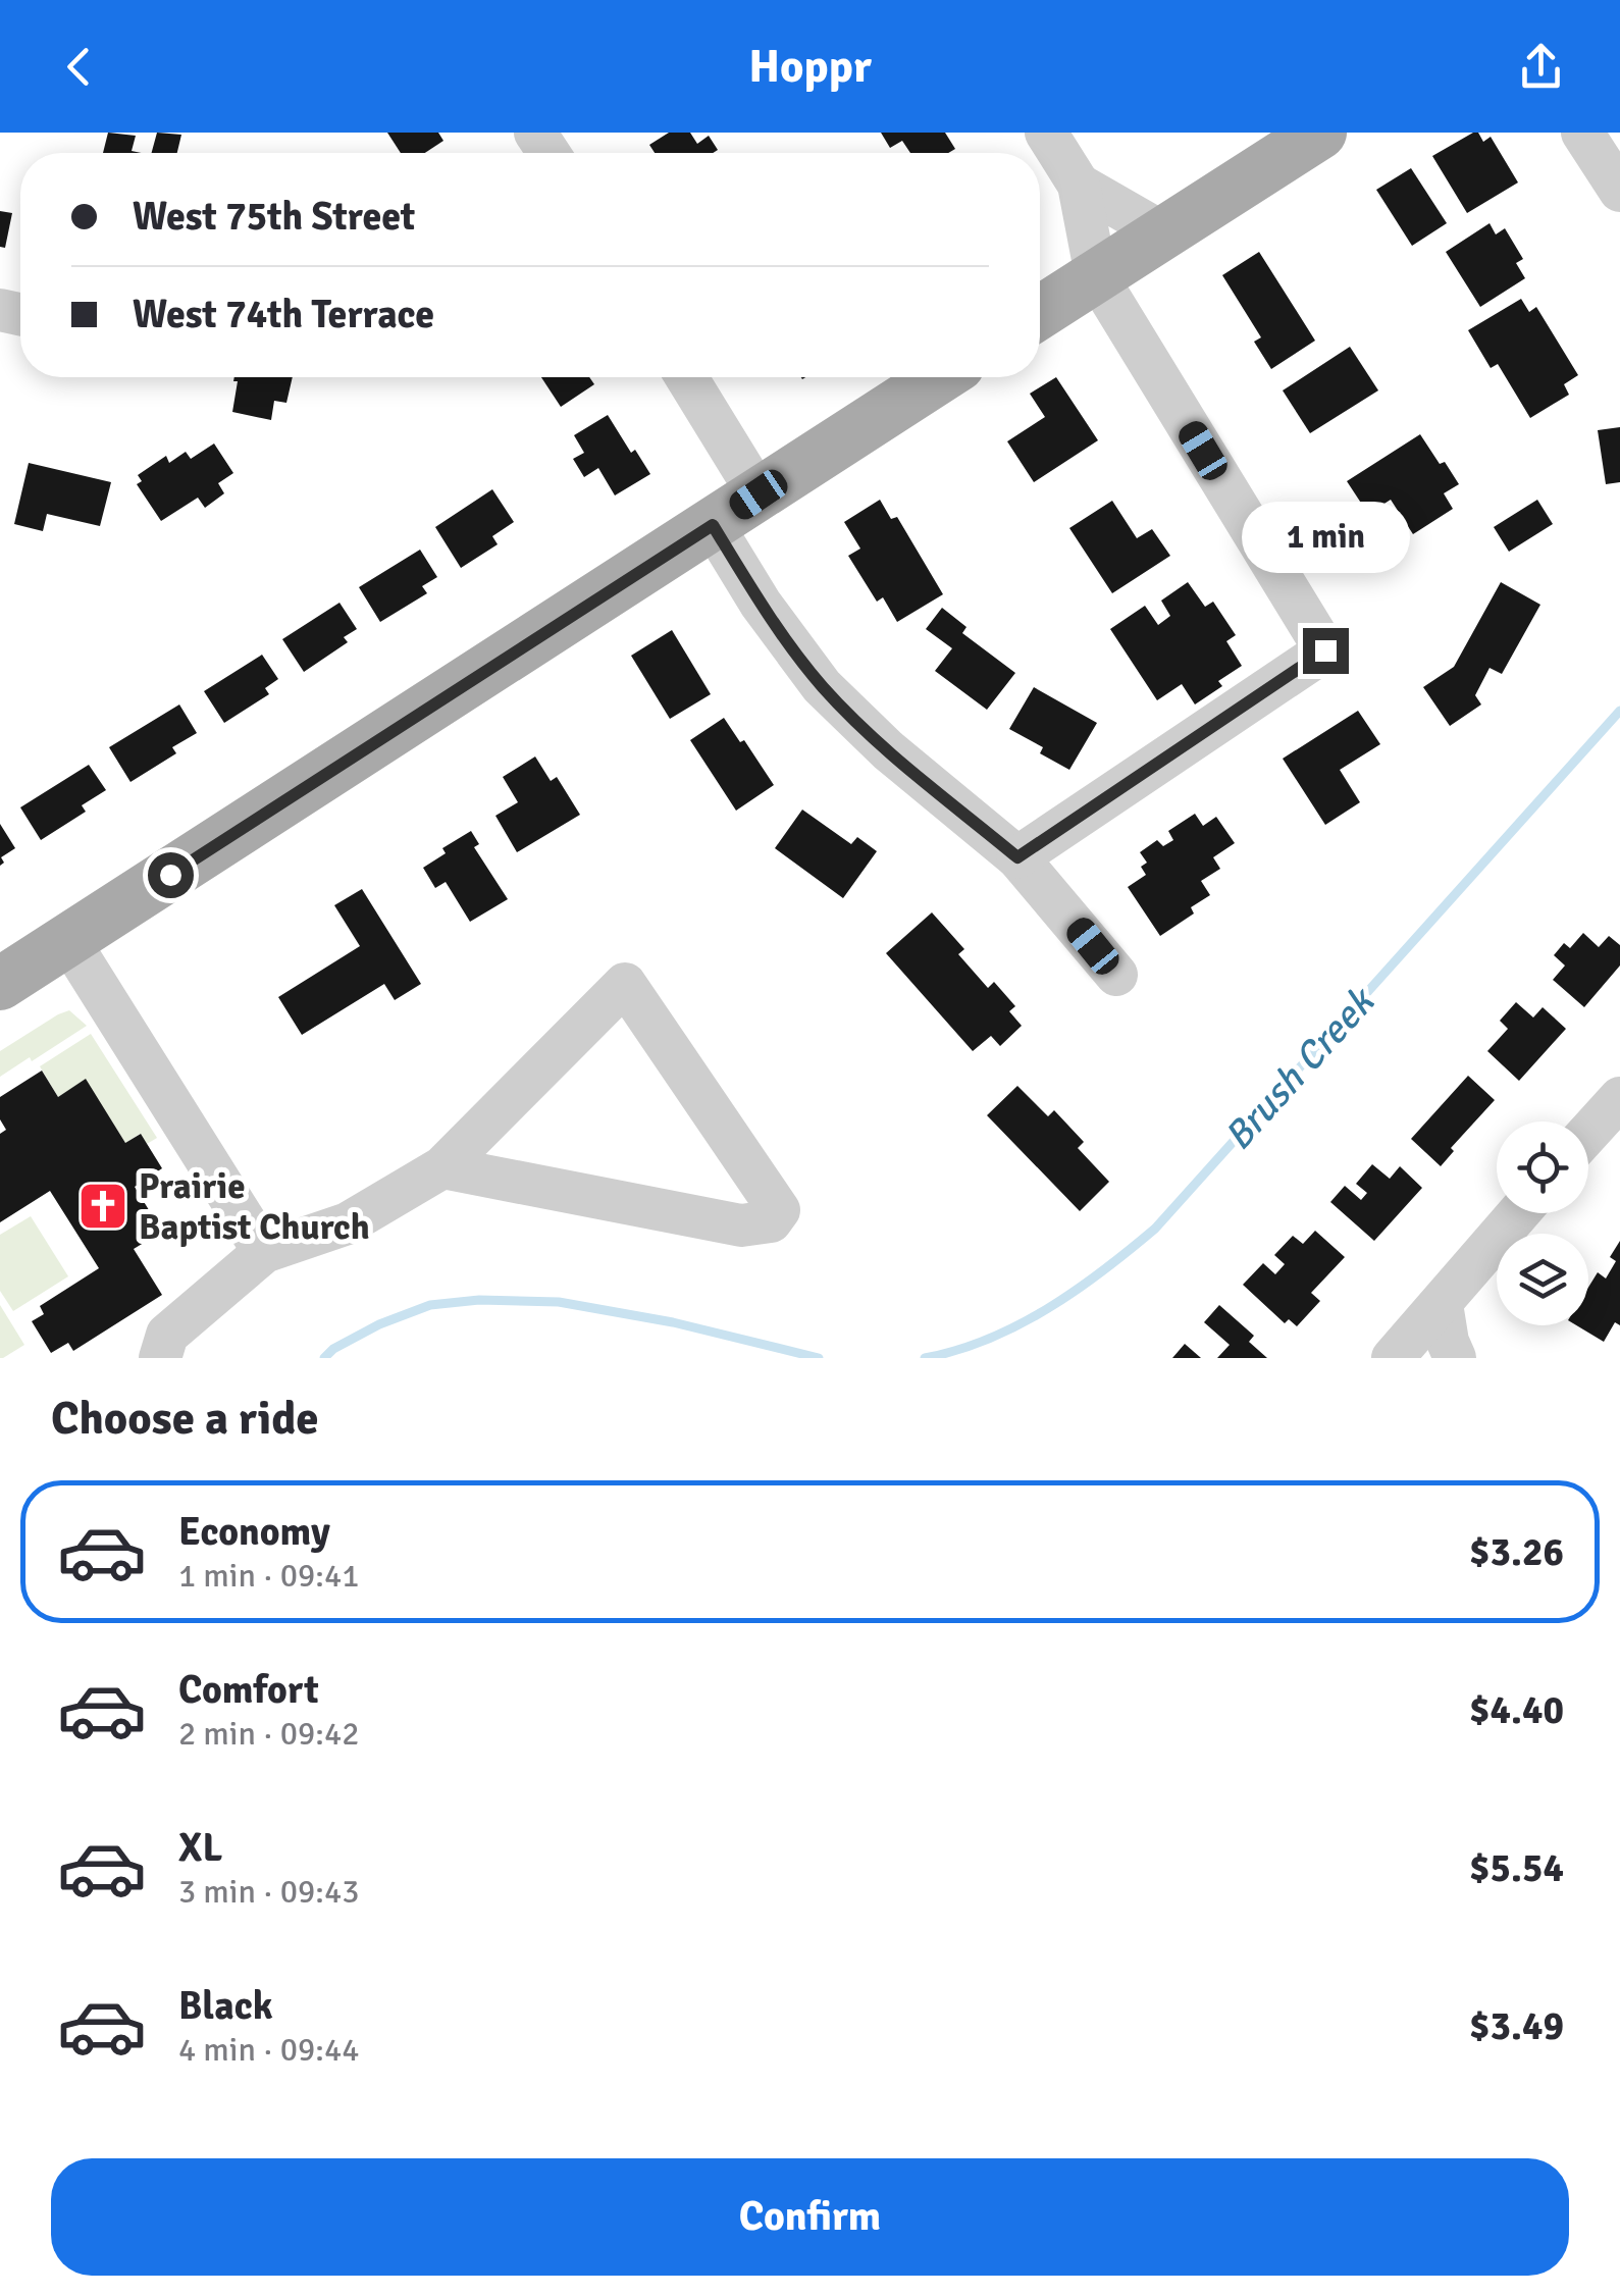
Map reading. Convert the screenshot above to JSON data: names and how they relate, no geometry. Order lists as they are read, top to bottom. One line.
{"water":["Brush Creek"],"places":{"church":["Prairie Baptist Church"]},"page":{"header":"Hoppr","banner":["West 75th Street","West 74th Terrace"],"bubble":"1 min","heading":"Choose a ride","list":[{"name":"Economy","note":"1 min · 09:41","value":"$3.26"},{"name":"Comfort","note":"2 min · 09:42","value":"$4.40"},{"name":"XL","note":"3 min · 09:43","value":"$5.54"},{"name":"Black","note":"4 min · 09:44","value":"$3.49"}],"buttons":"Confirm"}}
